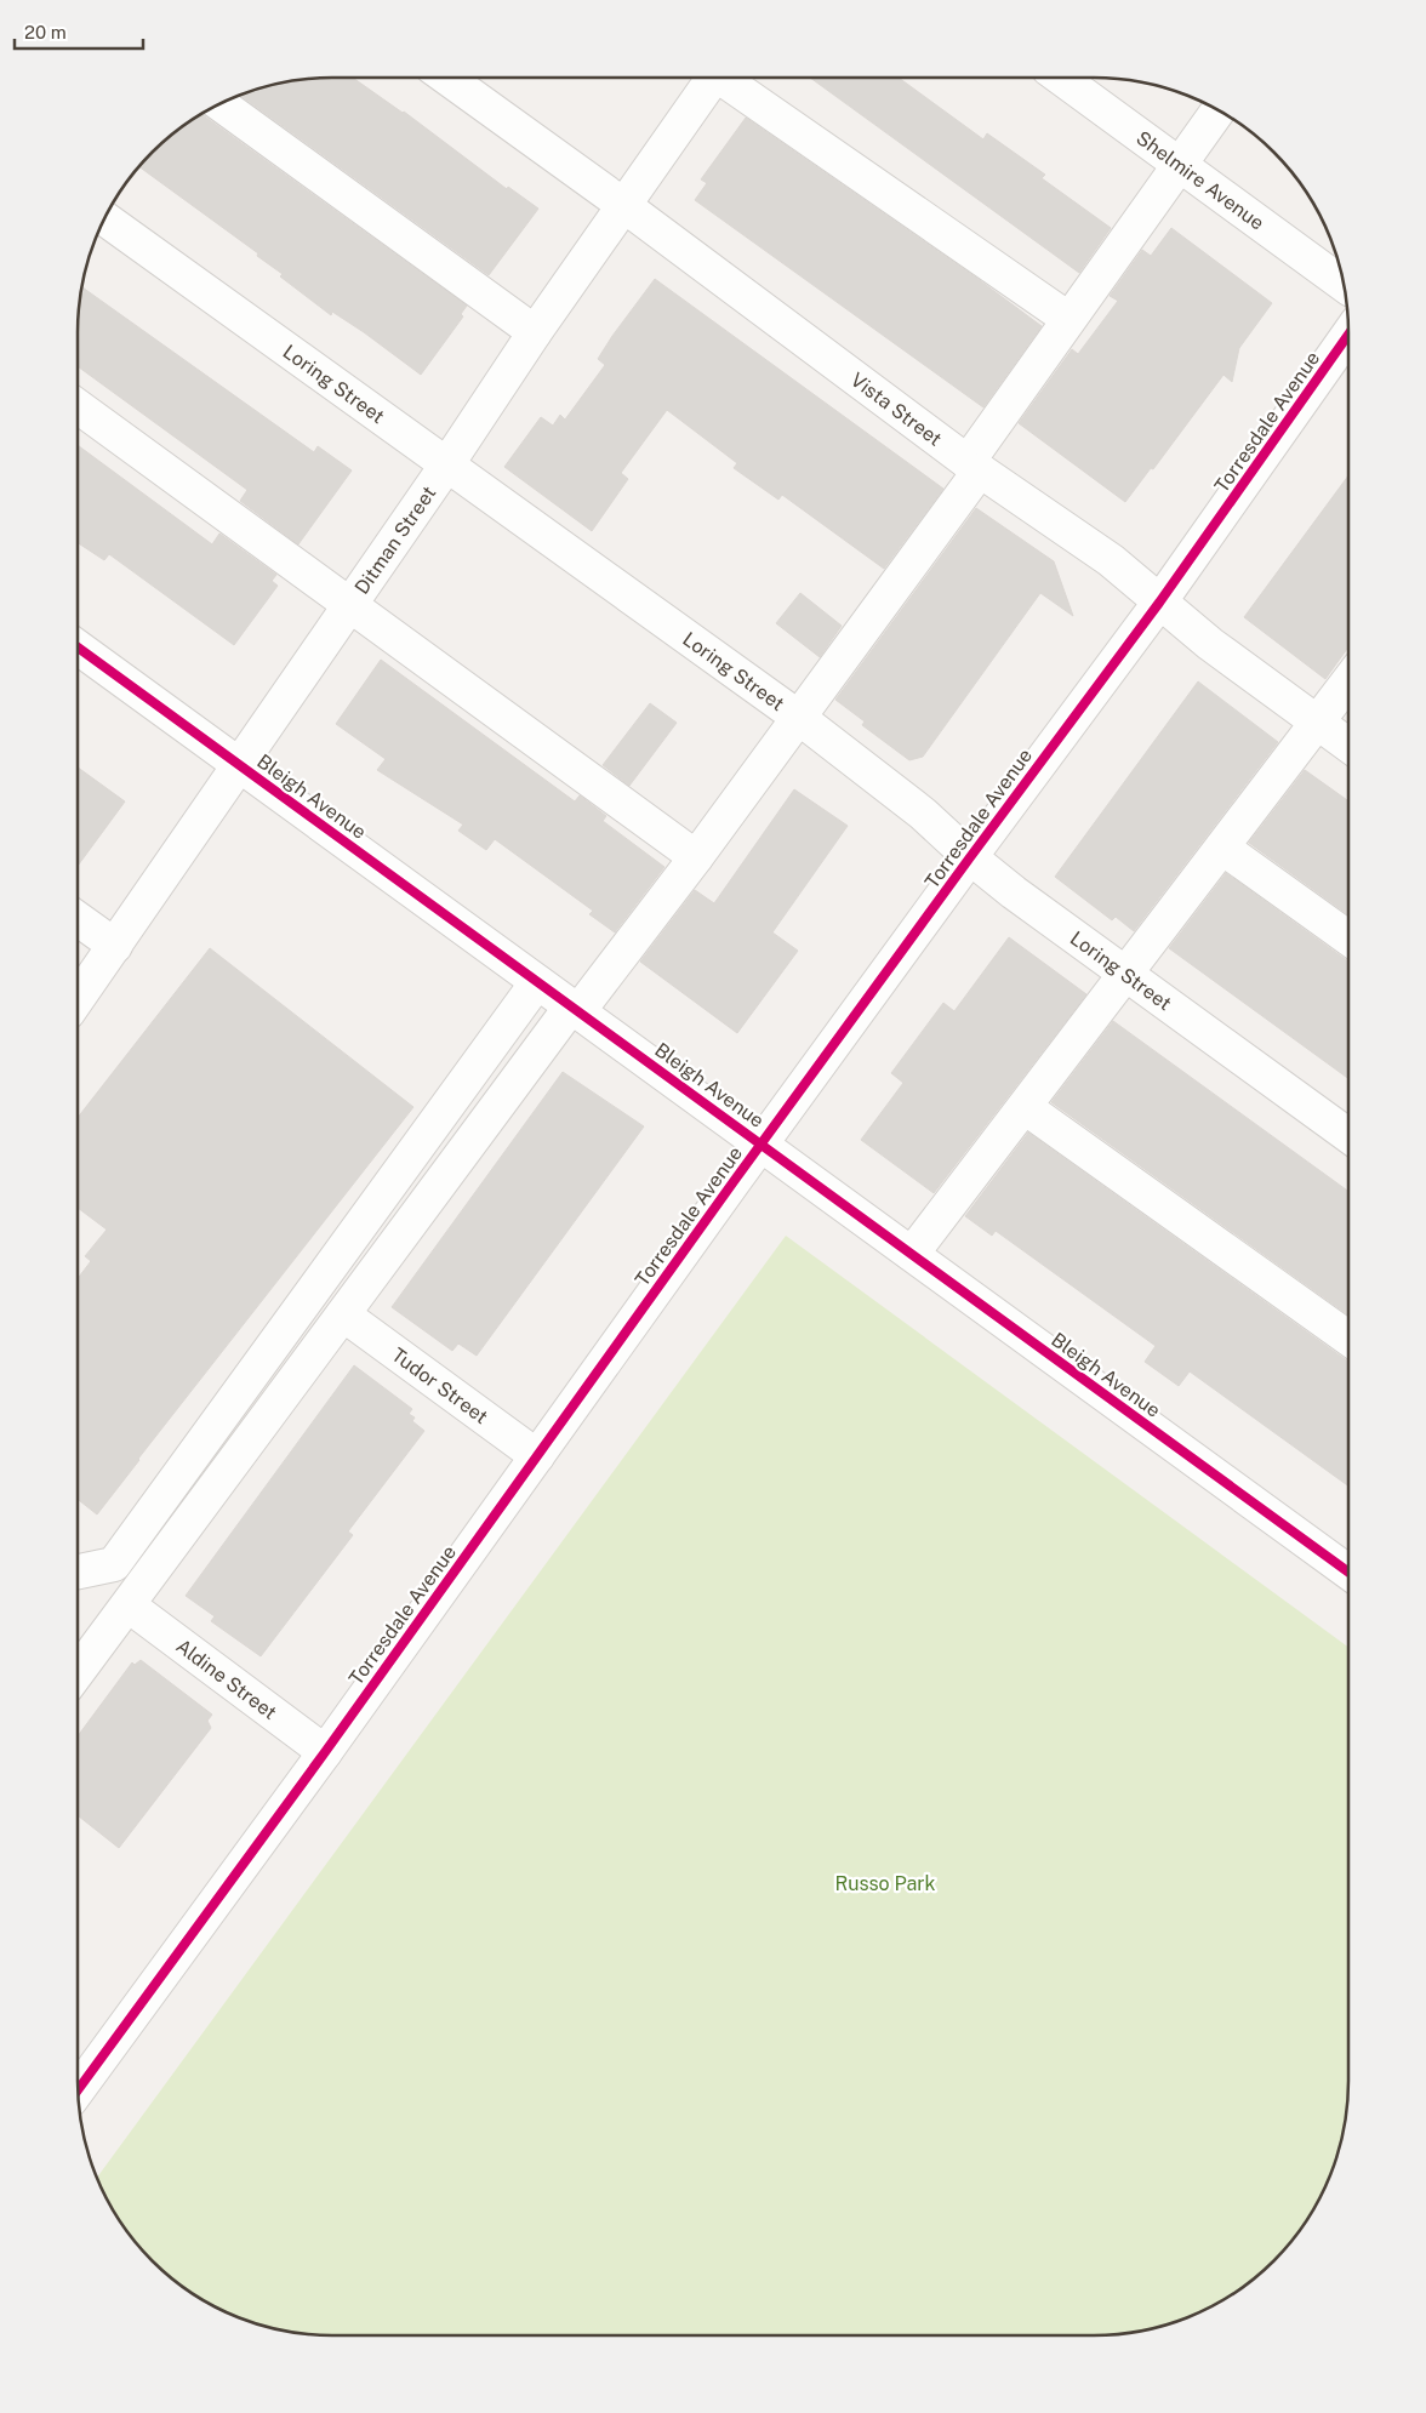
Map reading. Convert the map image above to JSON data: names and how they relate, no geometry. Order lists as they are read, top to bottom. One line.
{"streets":{"street":["Shelmire Avenue","Loring Street","Vista Street","Torresdale Avenue","Ditman Street","Bleigh Avenue","Tudor Street","Aldine Street"]},"crossings":[["Loring Street","Torresdale Avenue"],["Loring Street","Ditman Street"],["Vista Street","Torresdale Avenue"],["Vista Street","Ditman Street"],["Torresdale Avenue","Bleigh Avenue"],["Torresdale Avenue","Tudor Street"],["Torresdale Avenue","Aldine Street"],["Ditman Street","Bleigh Avenue"]],"parks":["Russo Park"],"scale_bar":"20 m"}
